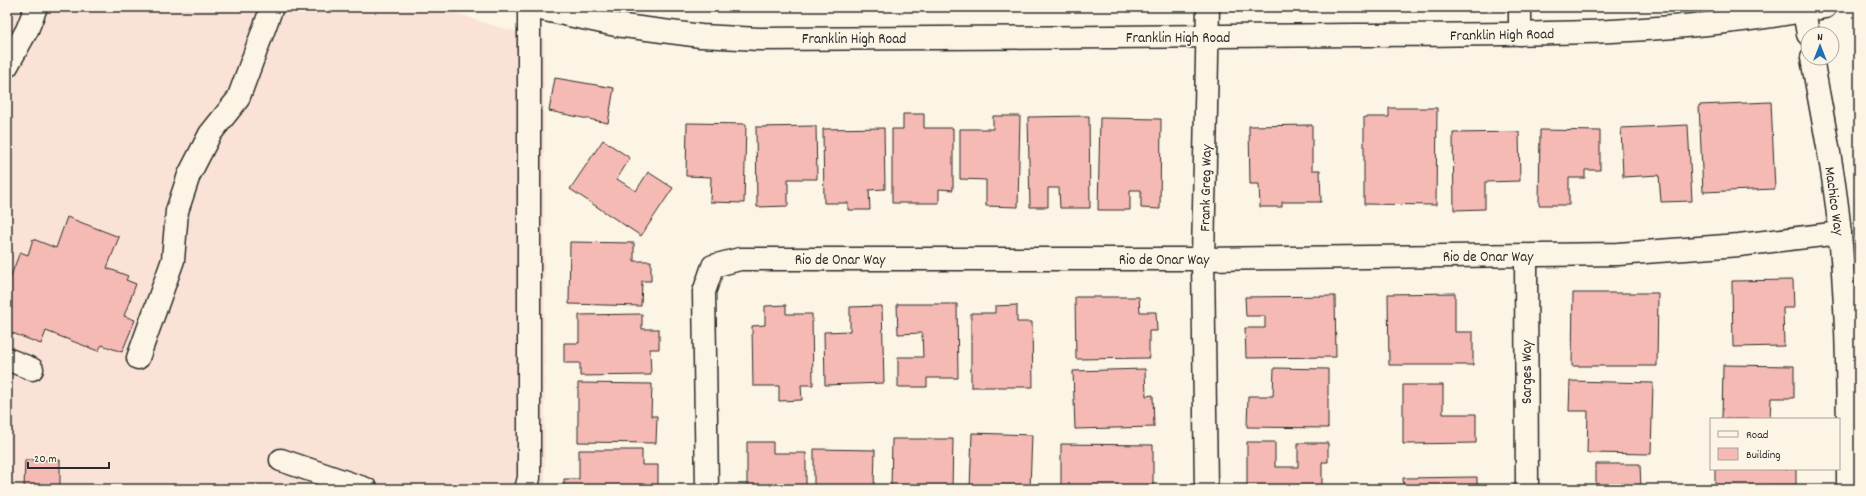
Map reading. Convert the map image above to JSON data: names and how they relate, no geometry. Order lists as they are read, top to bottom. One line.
{"streets":{"street":["Franklin High Road","Frank Greg Way","Machico Way","Rio de Onar Way","Sarges Way"]},"crossings":[["Franklin High Road","Frank Greg Way"],["Frank Greg Way","Rio de Onar Way"],["Machico Way","Rio de Onar Way"],["Rio de Onar Way","Sarges Way"]],"legend":["Road","Building"],"scale_bar":"20 m","north":"top"}
